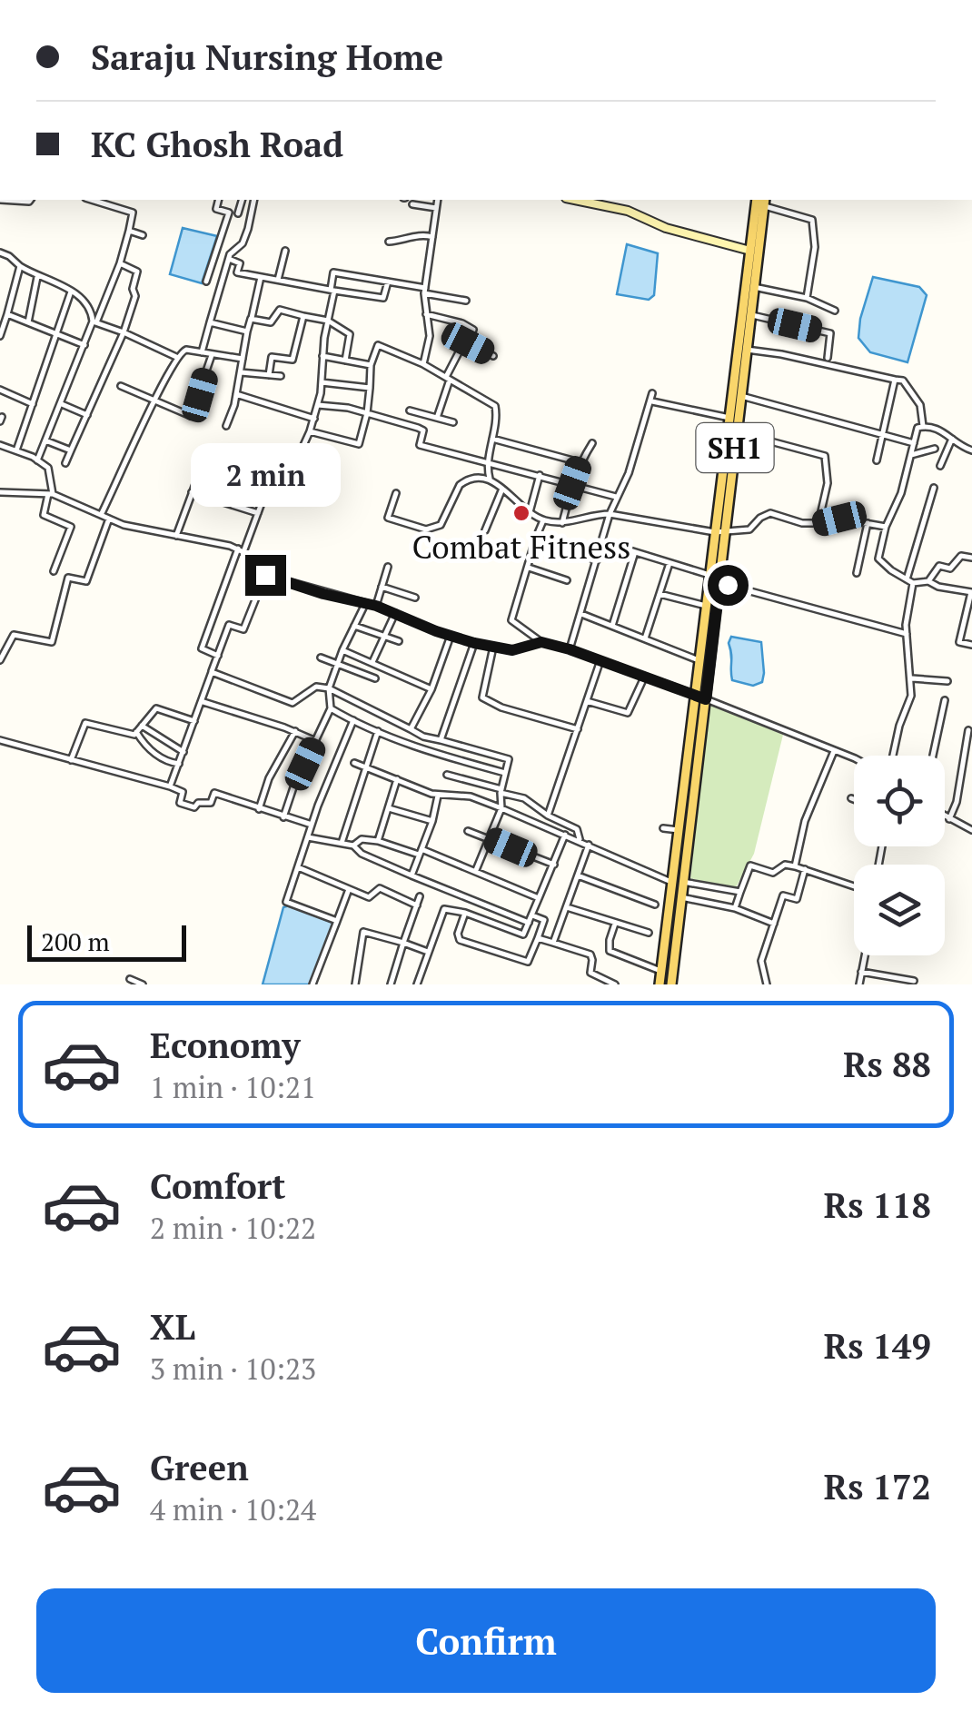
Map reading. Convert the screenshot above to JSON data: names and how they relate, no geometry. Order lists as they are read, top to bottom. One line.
{"streets":{"main road":["SH1"]},"places":["Combat Fitness"],"scale_bar":"200 m","page":{"banner":["Saraju Nursing Home","KC Ghosh Road"],"bubble":"2 min","scale":"200 m","list":[{"name":"Economy","note":"1 min · 10:21","value":"Rs 88"},{"name":"Comfort","note":"2 min · 10:22","value":"Rs 118"},{"name":"XL","note":"3 min · 10:23","value":"Rs 149"},{"name":"Green","note":"4 min · 10:24","value":"Rs 172"}],"buttons":"Confirm"}}
